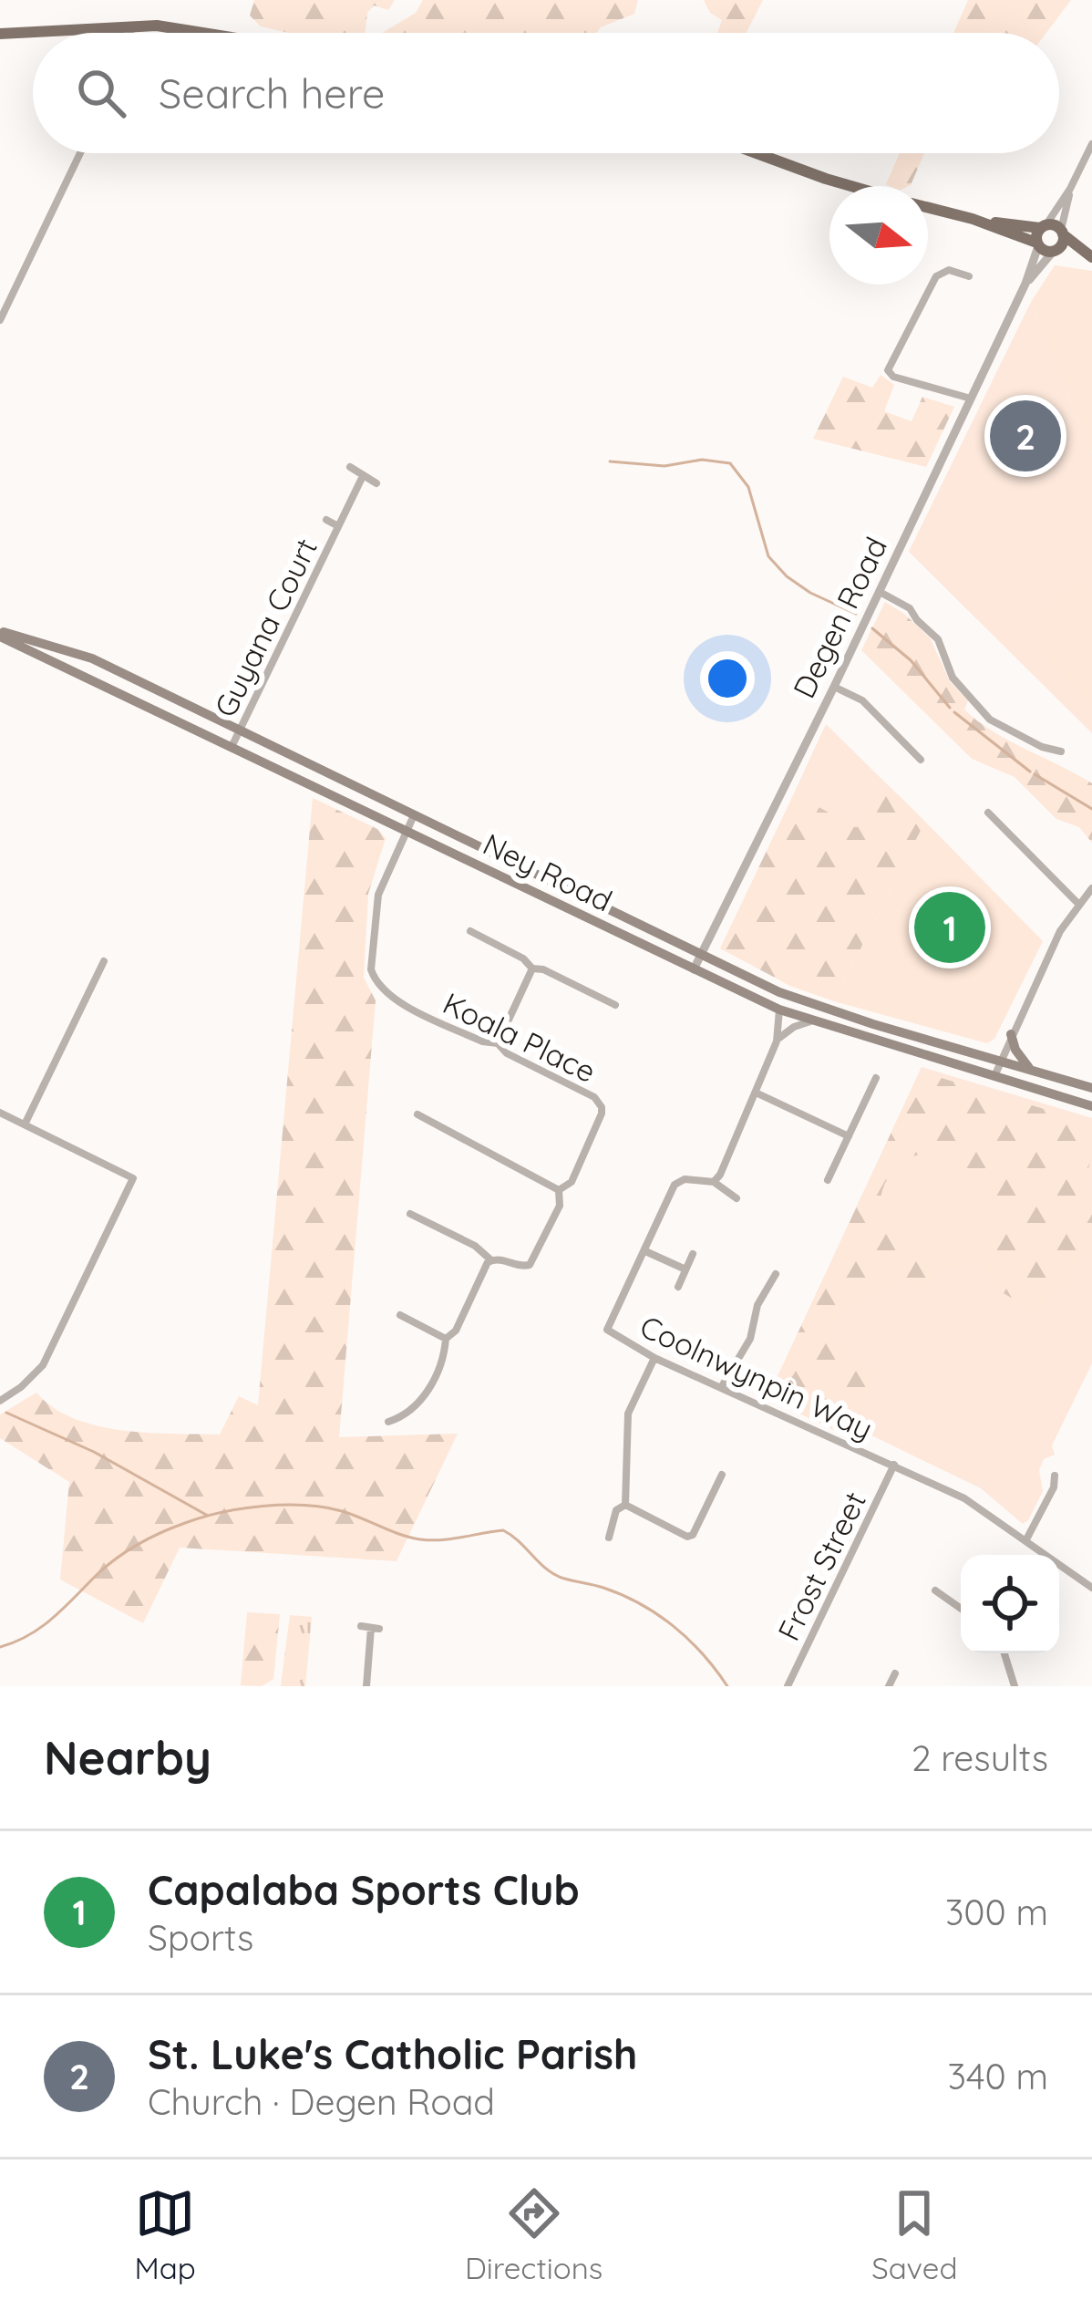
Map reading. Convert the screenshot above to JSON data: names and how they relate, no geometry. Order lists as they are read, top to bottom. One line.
{"streets":{"main road":["Ney Road"],"street":["Degen Road","Guyana Court","Koala Place","Coolnwynpin Way","Frost Street"]},"crossings":[["Degen Road","Ney Road"],["Guyana Court","Ney Road"],["Ney Road","Koala Place"],["Coolnwynpin Way","Frost Street"]],"north":"right","page":{"search":"Search here","pins":["2","1"],"heading":["Nearby","2 results"],"list":[{"mark":"1","name":"Capalaba Sports Club","note":"Sports","value":"300 m"},{"mark":"2","name":"St. Luke's Catholic Parish","note":"Church · Degen Road","value":"340 m"}],"nav":["Map","Directions","Saved"]}}
